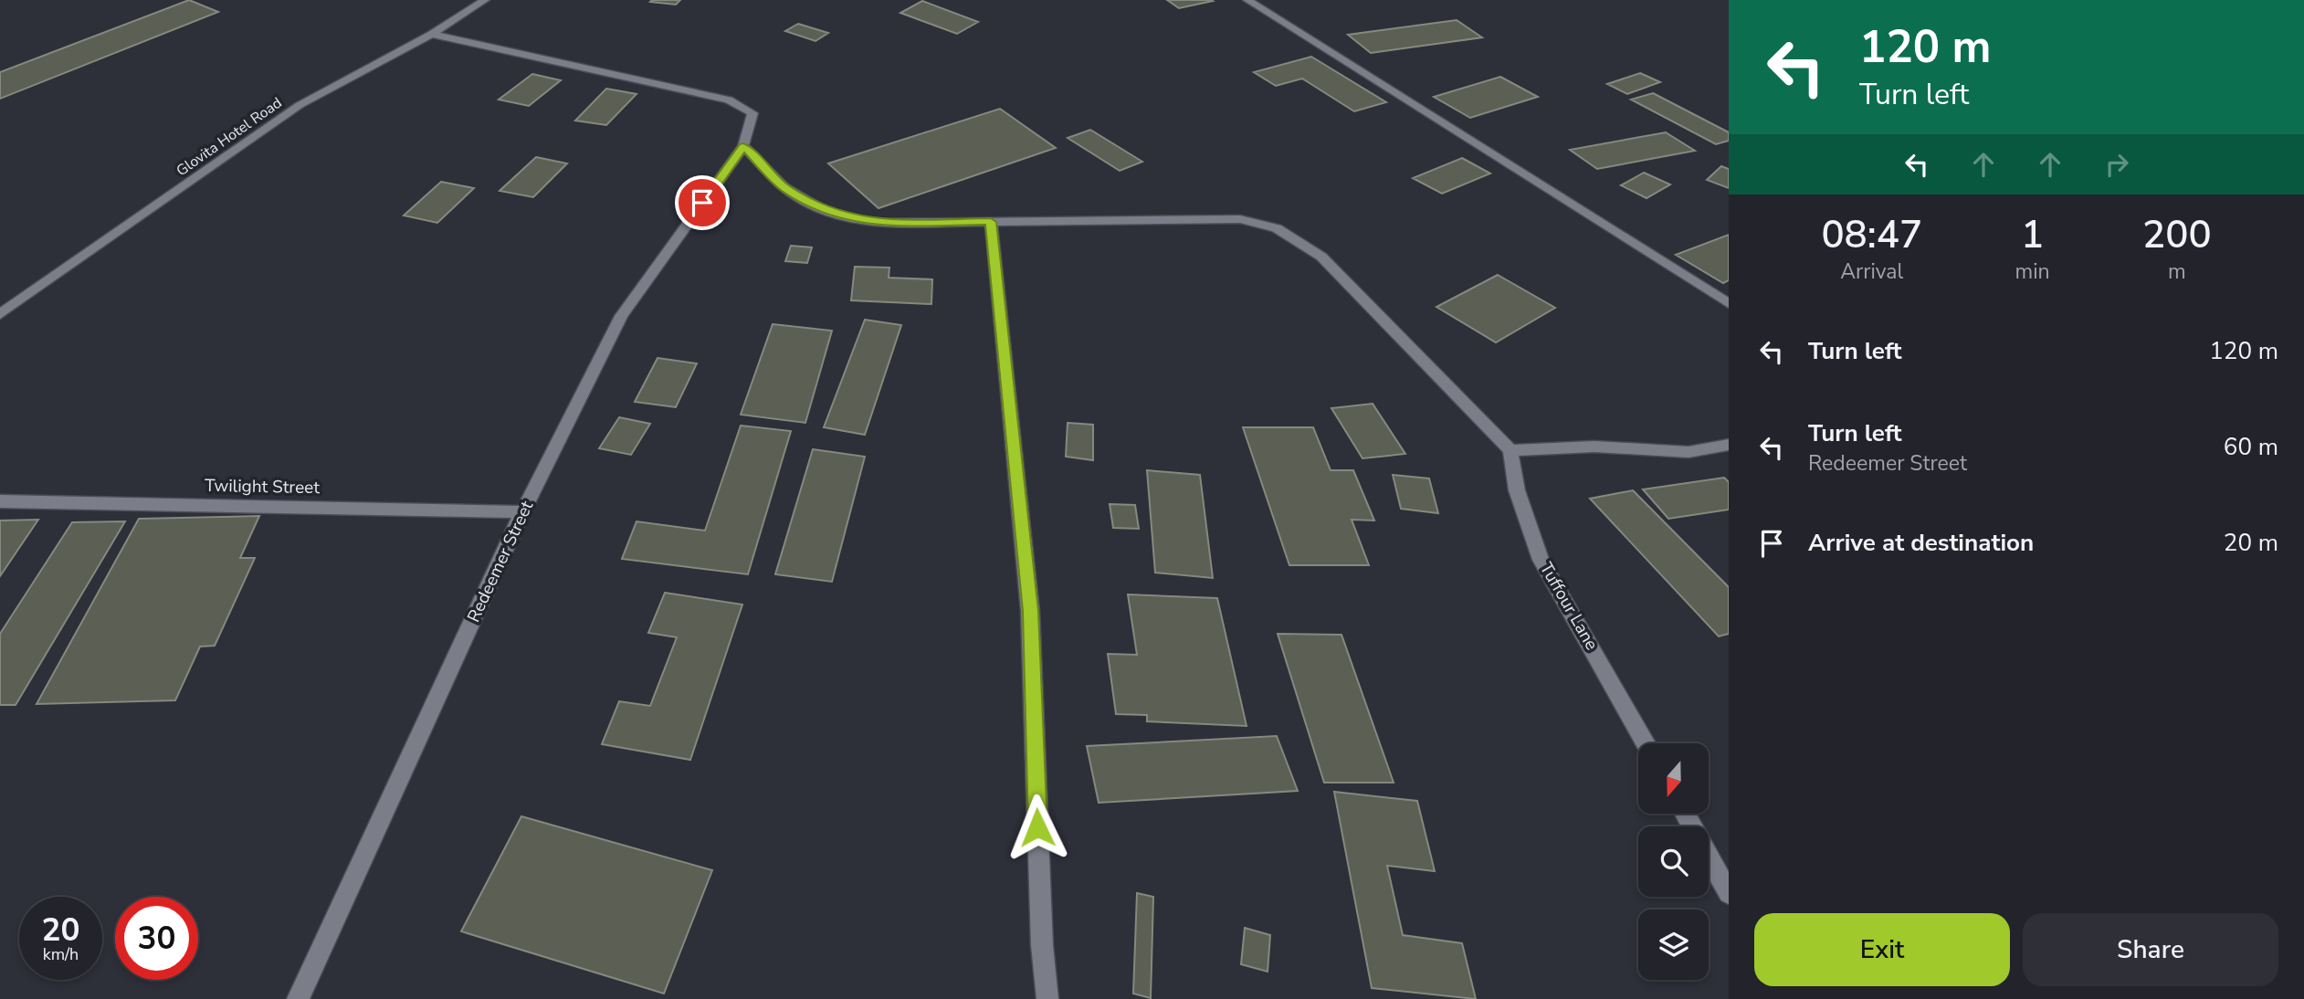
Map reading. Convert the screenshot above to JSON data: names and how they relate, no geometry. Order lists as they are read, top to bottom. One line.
{"streets":{"street":["Glovita Hotel Road","Twilight Street","Redeemer Street","Tuffour Lane"]},"crossings":[["Twilight Street","Redeemer Street"]],"north":"bottom","page":{"turn":["120 m","Turn left"],"eta":["08:47","Arrival","1","min","200","m"],"list":[{"name":"Turn left","value":"120 m"},{"name":"Turn left","note":"Redeemer Street","value":"60 m"},{"name":"Arrive at destination","value":"20 m"}],"speed":"20 km/h","limit":"30","buttons":["Exit","Share"]}}
